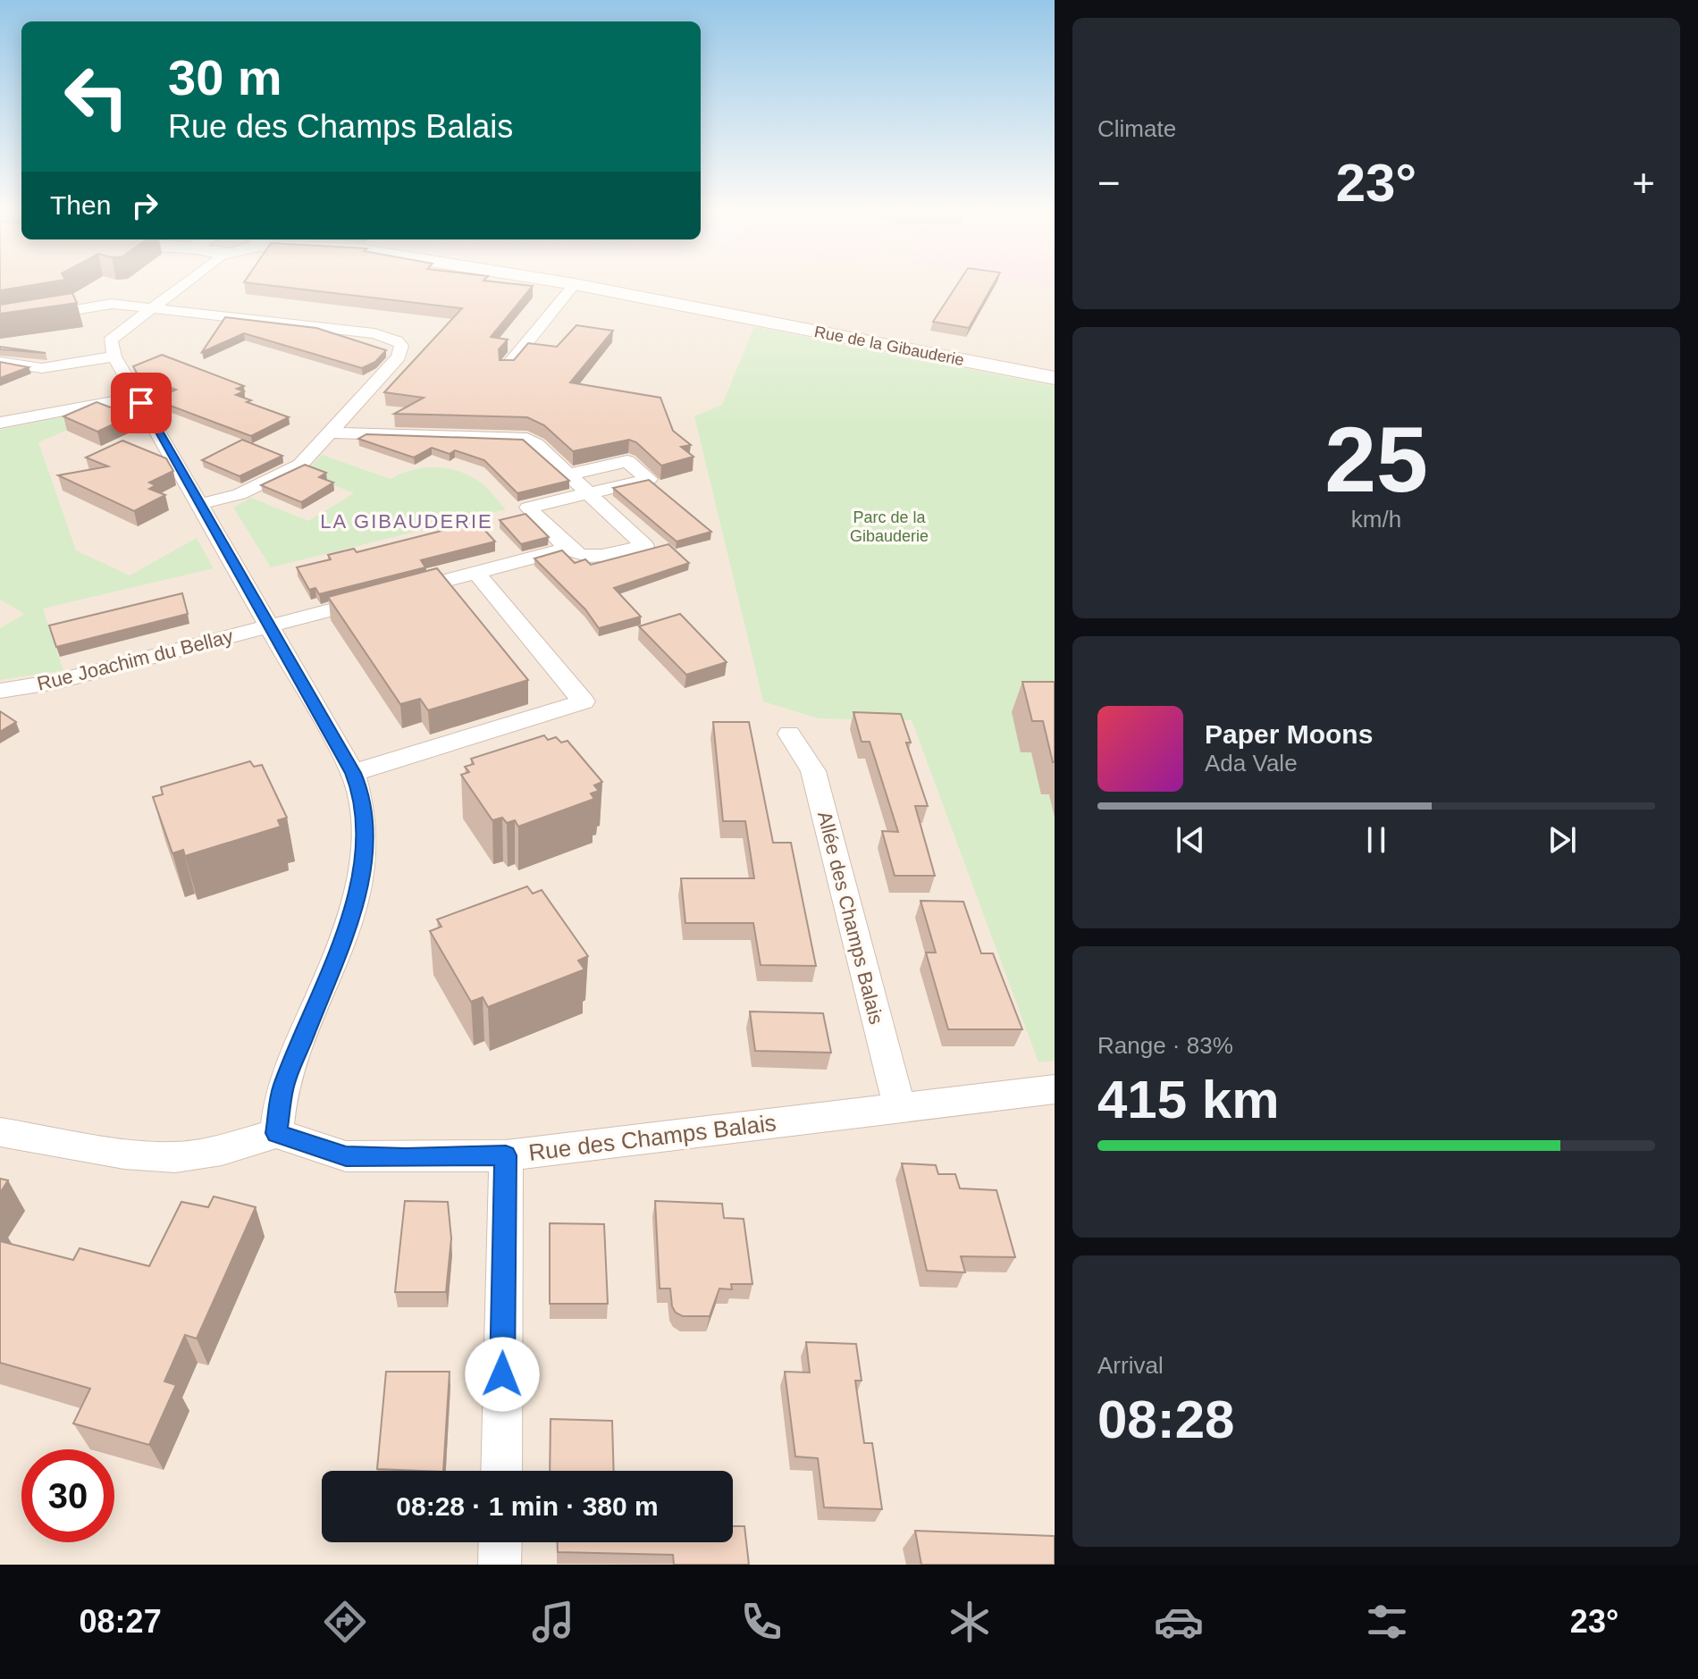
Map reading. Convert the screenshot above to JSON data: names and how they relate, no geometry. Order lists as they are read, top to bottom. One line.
{"streets":{"street":["Rue de la Gibauderie","Rue Joachim du Bellay","Allée des Champs Balais","Rue des Champs Balais"]},"crossings":[["Allée des Champs Balais","Rue des Champs Balais"]],"districts":["LA GIBAUDERIE"],"parks":["Parc de la Gibauderie"],"page":{"tile":["Climate",["25","km/h"],["Range · 83%","415 km"],["Arrival","08:28"]],"turn":["30 m","Rue des Champs Balais"],"heat":["−","23°","+"],"then":"Then","song":["Paper Moons","Ada Vale"],"limit":"30","trip":"08:28 · 1 min · 380 m","tabs":["08:27","23°"]}}
